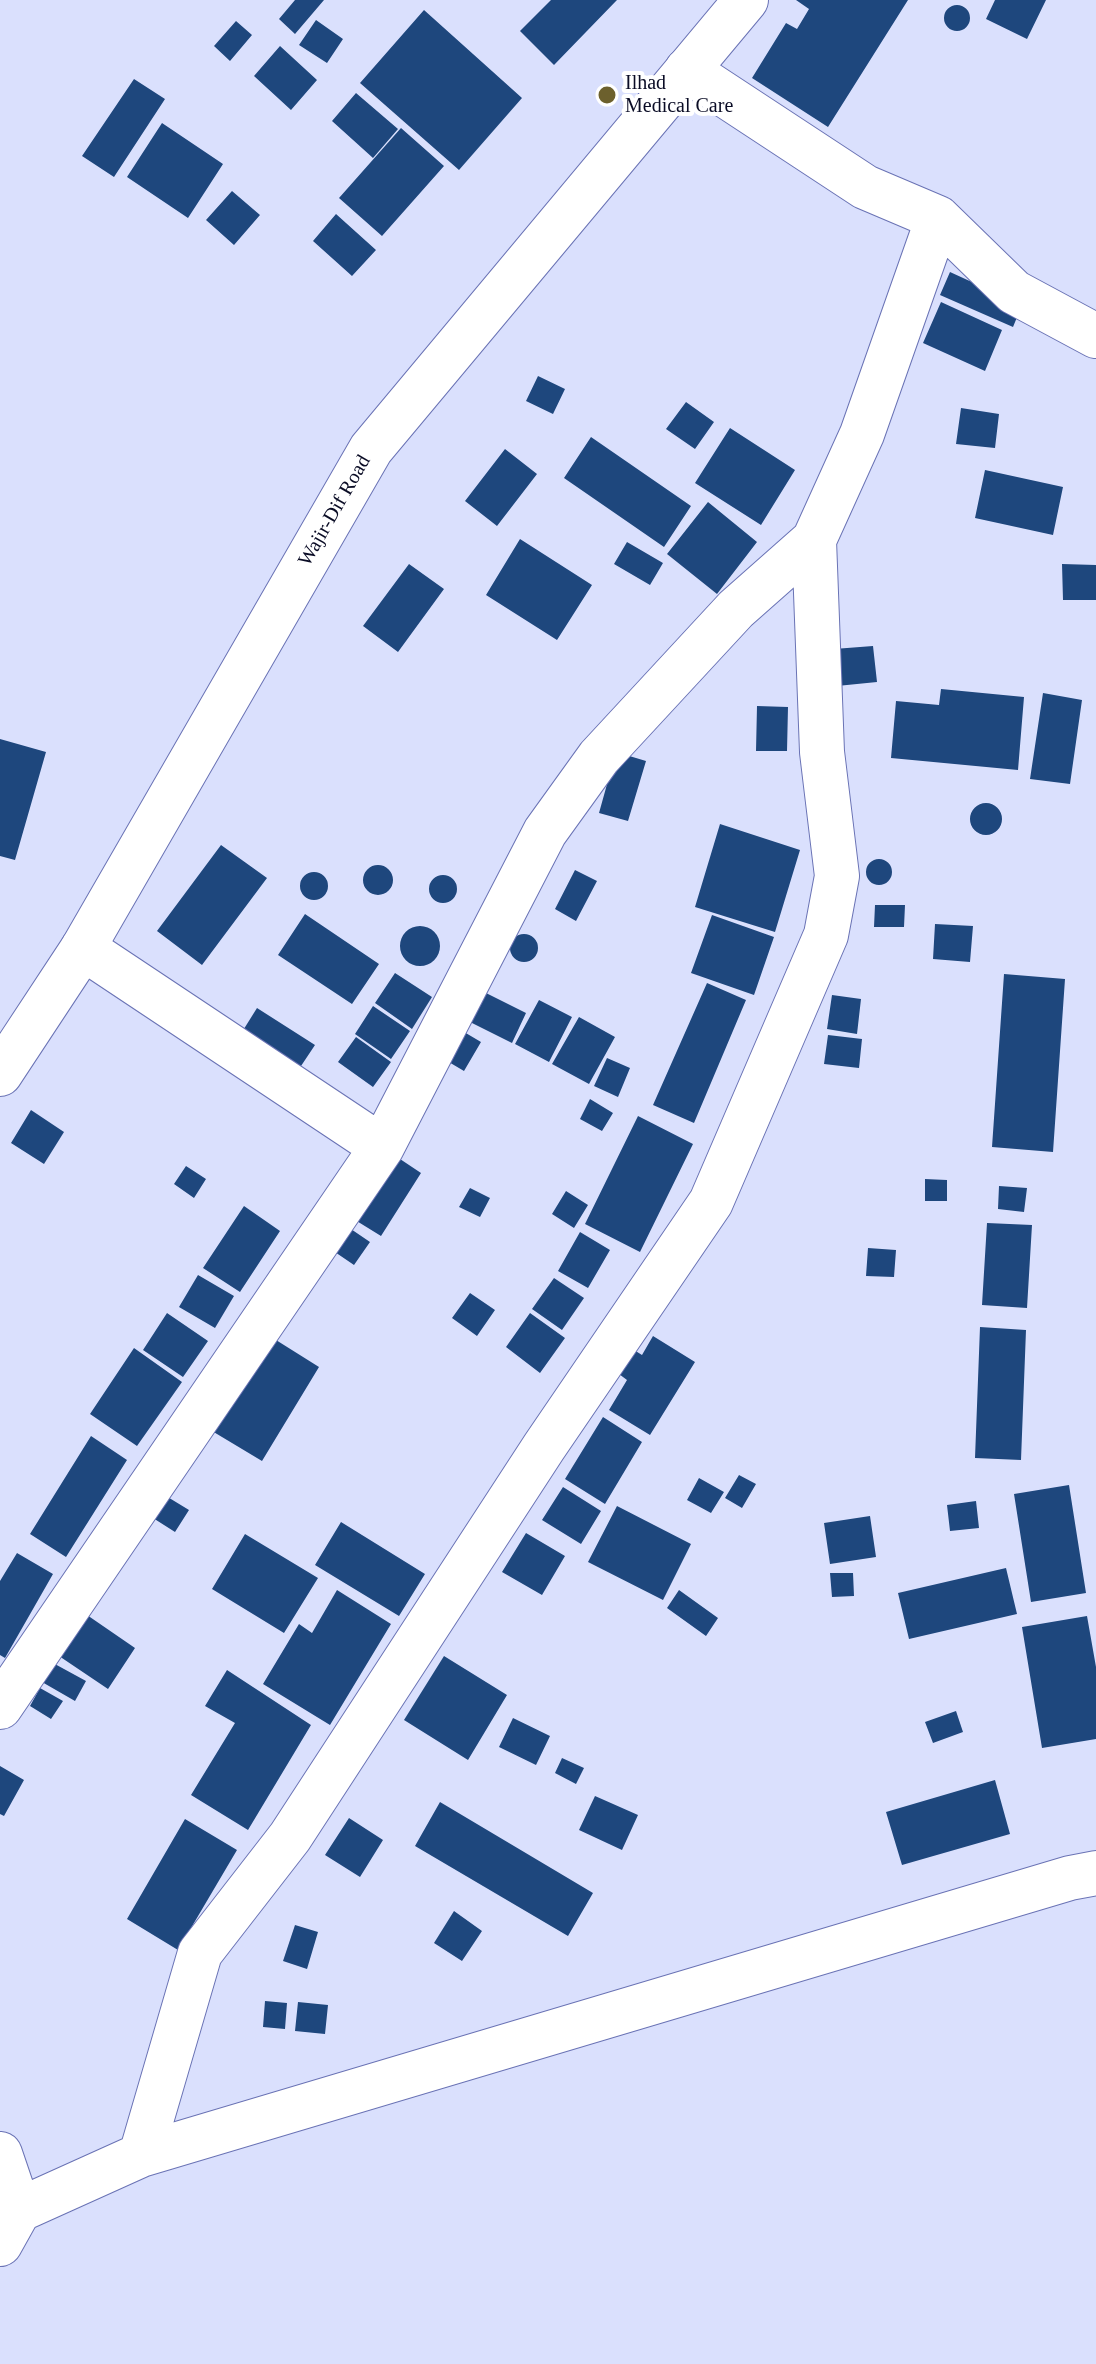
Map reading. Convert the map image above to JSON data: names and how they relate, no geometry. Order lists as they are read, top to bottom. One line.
{"streets":{"street":["Wajir-Dif Road"]},"places":["Ilhad Medical Care"]}
